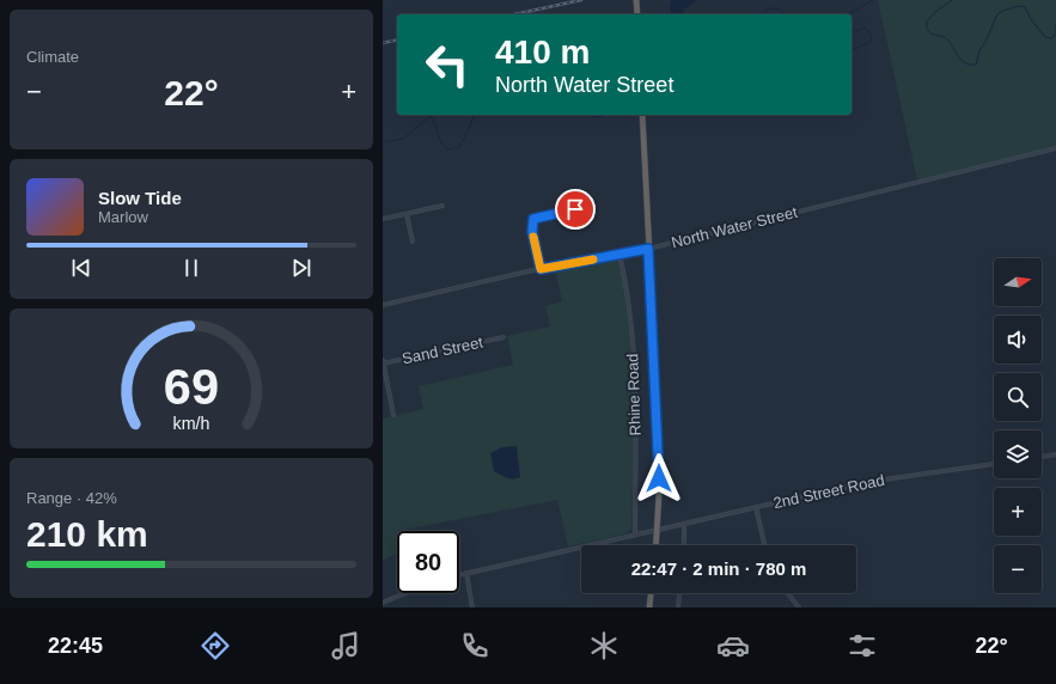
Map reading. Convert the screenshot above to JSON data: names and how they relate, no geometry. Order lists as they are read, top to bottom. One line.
{"streets":{"street":["North Water Street","Sand Street","Rhine Road","2nd Street Road"]},"crossings":[["North Water Street","Rhine Road"],["Rhine Road","2nd Street Road"]],"north":"right","page":{"tile":["Climate",["Range · 42%","210 km"]],"turn":["410 m","North Water Street"],"heat":["−","22°","+"],"song":["Slow Tide","Marlow"],"map_buttons":["+","−"],"limit":"80","trip":"22:47 · 2 min · 780 m","tabs":["22:45","22°"],"gauge":["69","km/h"]}}
